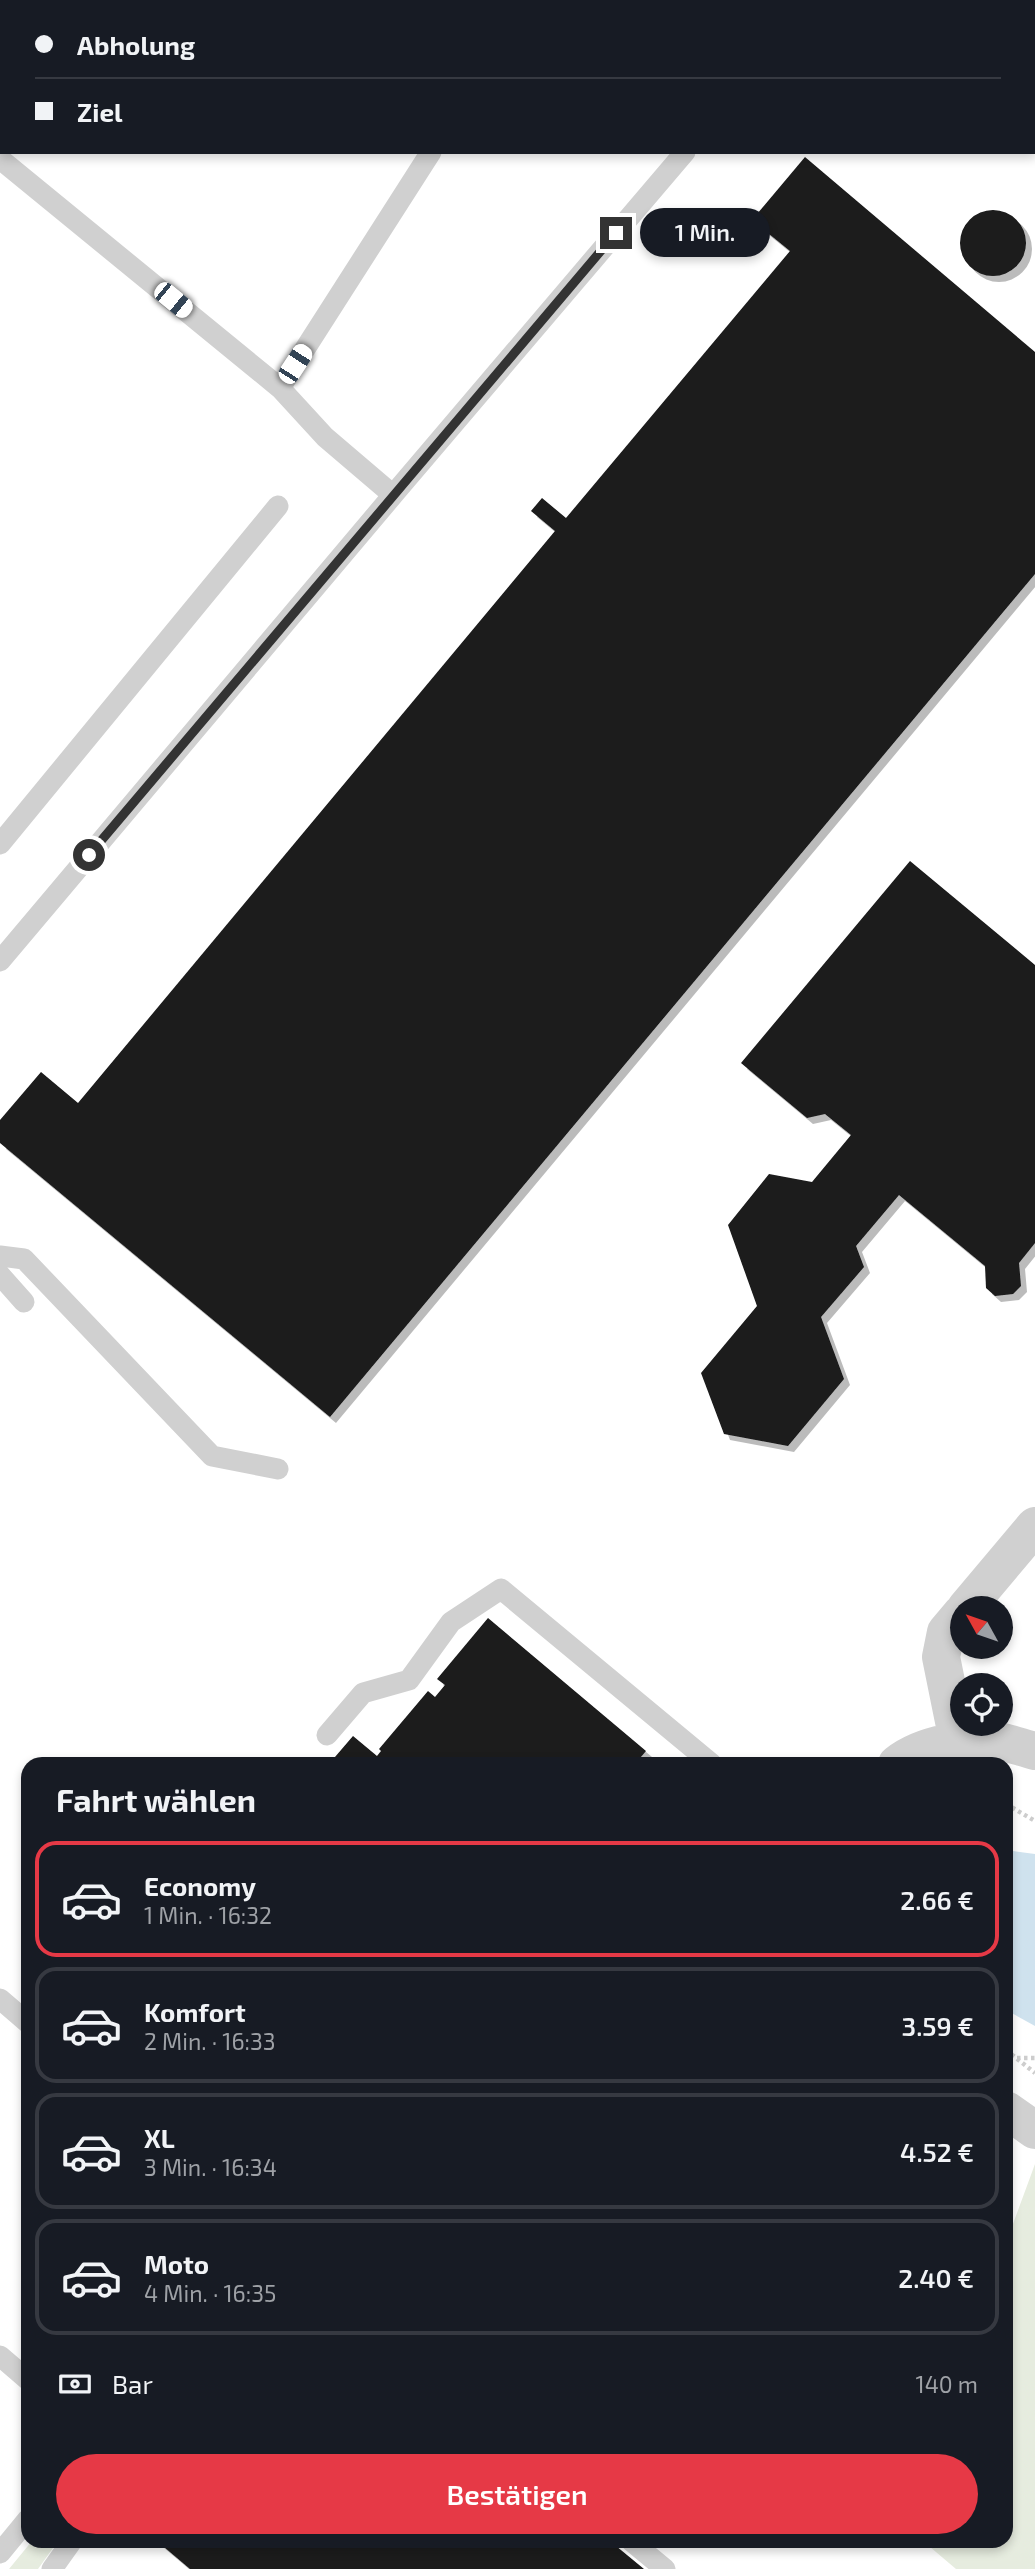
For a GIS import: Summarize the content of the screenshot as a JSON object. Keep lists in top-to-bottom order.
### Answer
{
  "north": "top left",
  "page": {
    "banner": ["Abholung", "Ziel"],
    "bubble": "1 Min.",
    "heading": "Fahrt wählen",
    "list": [
      {
        "name": "Economy",
        "note": "1 Min. · 16:32",
        "value": "2.66 €"
      },
      {
        "name": "Komfort",
        "note": "2 Min. · 16:33",
        "value": "3.59 €"
      },
      {
        "name": "XL",
        "note": "3 Min. · 16:34",
        "value": "4.52 €"
      },
      {
        "name": "Moto",
        "note": "4 Min. · 16:35",
        "value": "2.40 €"
      }
    ],
    "pay": ["Bar", "140 m"],
    "buttons": "Bestätigen"
  }
}
